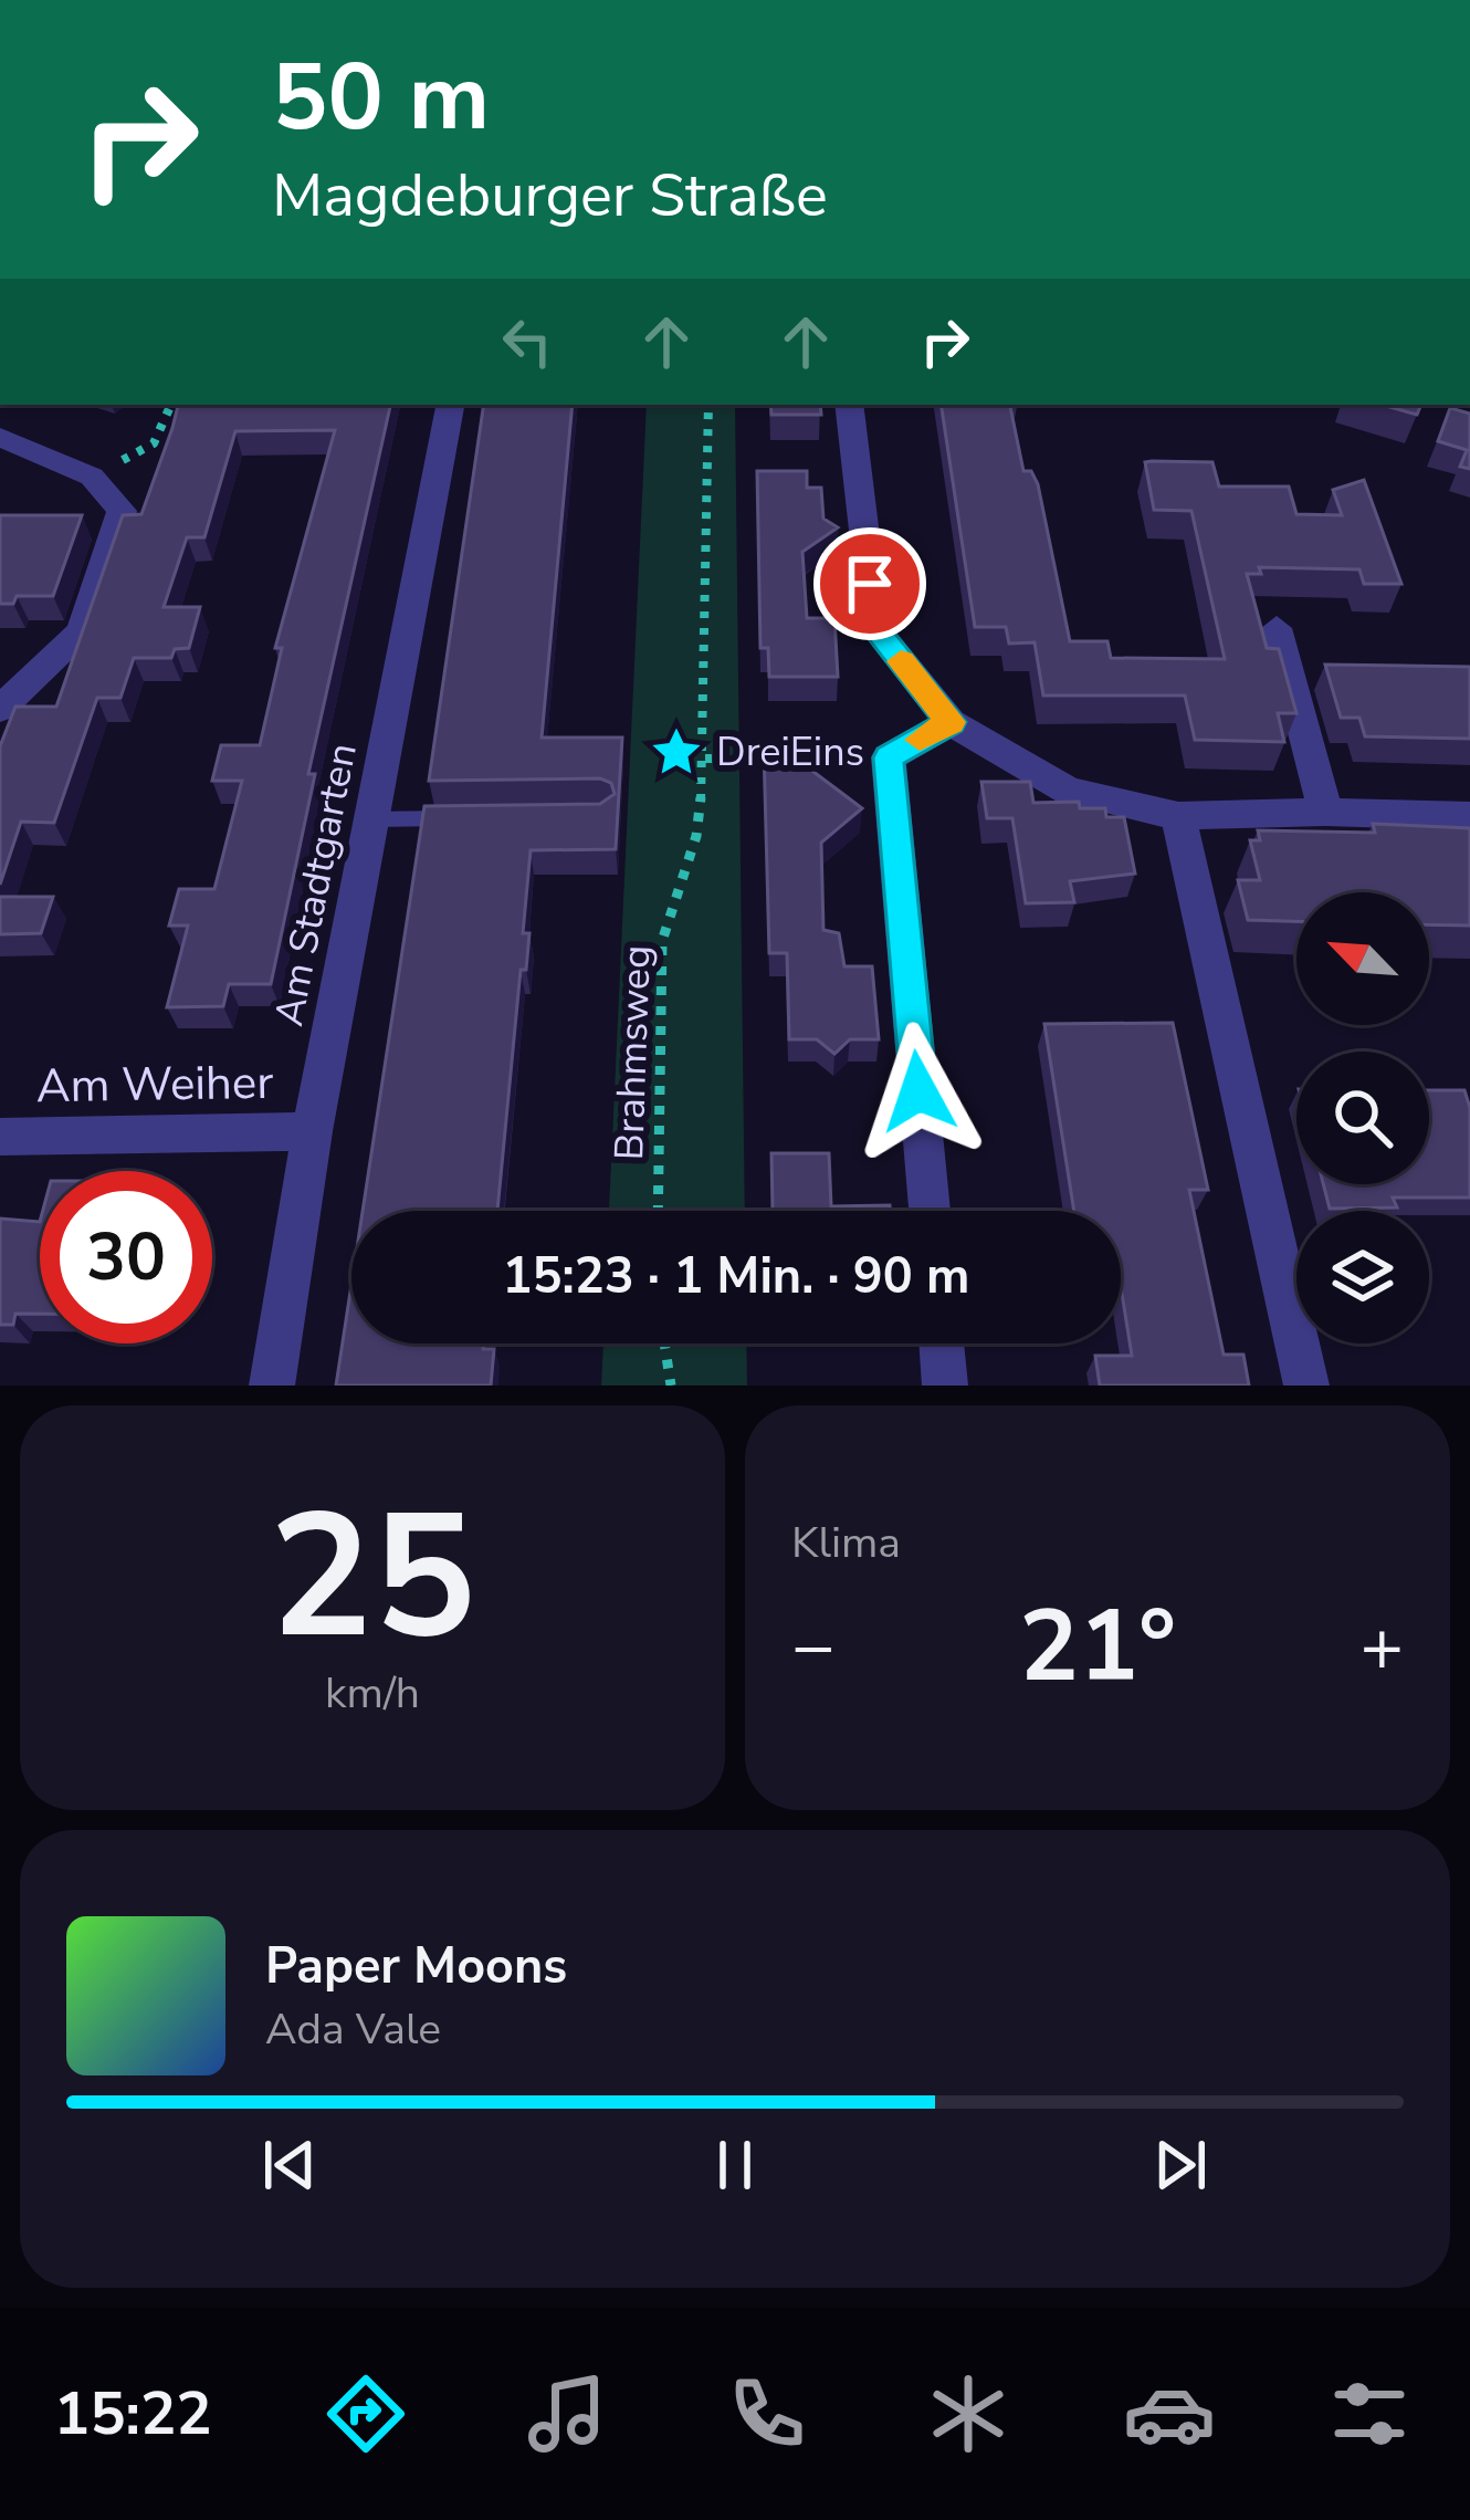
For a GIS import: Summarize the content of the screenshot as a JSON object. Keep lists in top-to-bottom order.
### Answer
{
  "streets": {
    "street": ["Am Stadtgarten", "Am Weiher"],
    "path": ["Brahmsweg"]
  },
  "crossings": [
    ["Am Stadtgarten", "Am Weiher"]
  ],
  "places": {
    "place": ["DreiEins"]
  },
  "north": "top left",
  "page": {
    "turn": ["50 m", "Magdeburger Straße"],
    "limit": "30",
    "trip": "15:23 · 1 Min. · 90 m",
    "tile": [
      ["25", "km/h"],
      "Klima"
    ],
    "heat": ["−", "21°", "+"],
    "song": ["Paper Moons", "Ada Vale"],
    "tabs": "15:22"
  }
}
